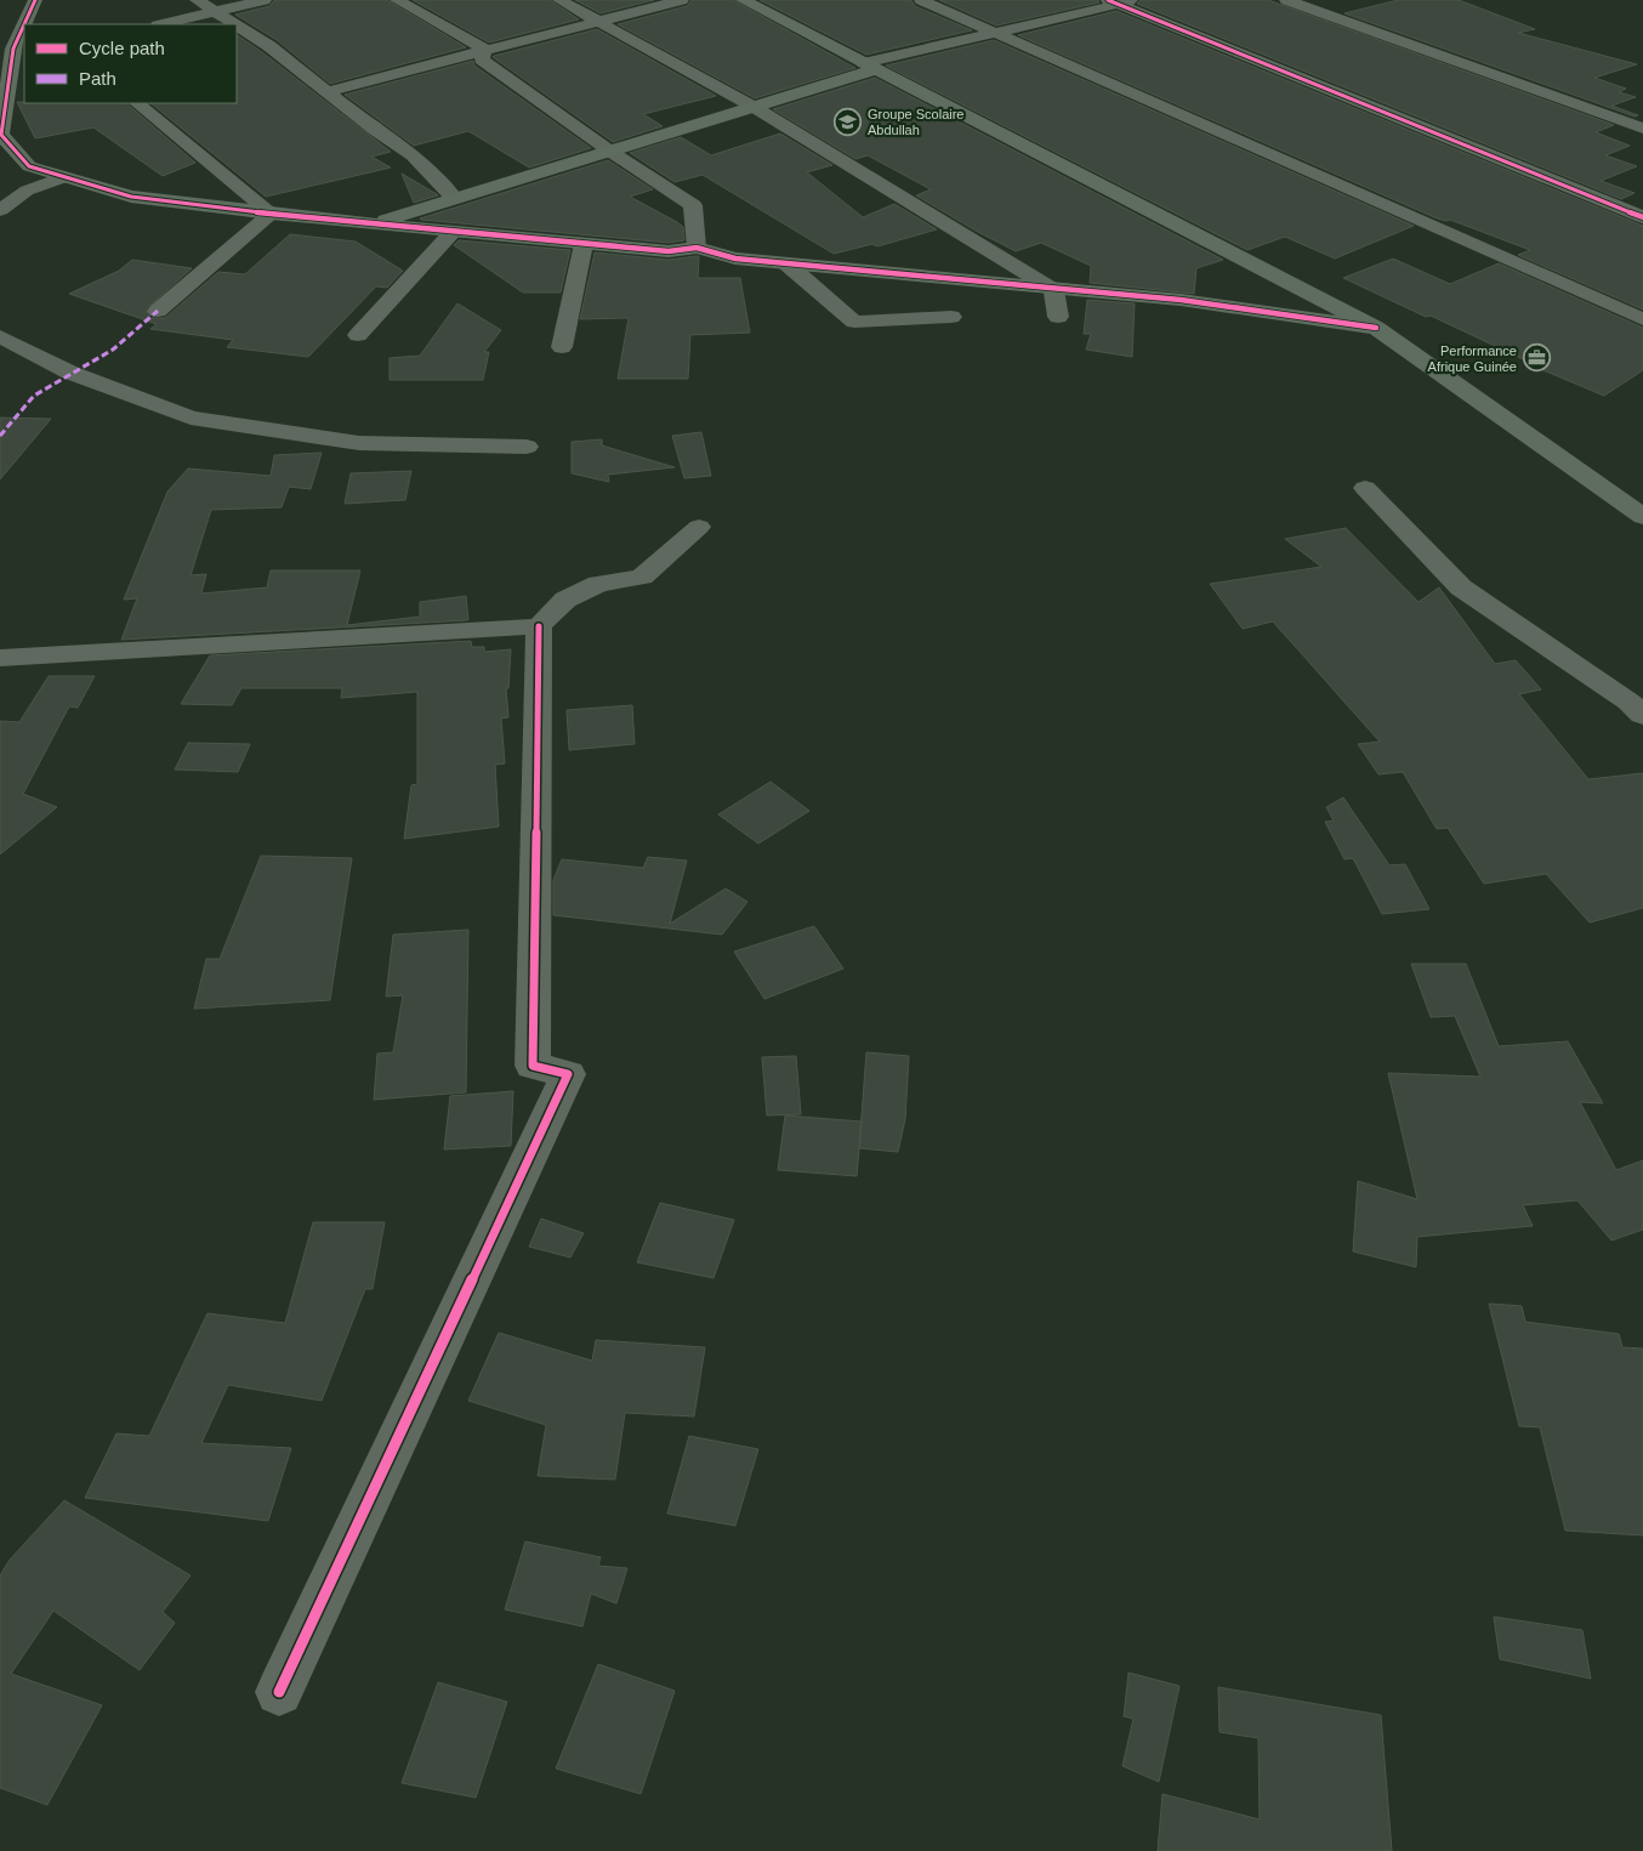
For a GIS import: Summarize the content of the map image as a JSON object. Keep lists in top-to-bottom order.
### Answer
{
  "places": {
    "school or university": ["Groupe Scolaire Abdullah"],
    "office": ["Performance Afrique Guinée"]
  },
  "legend": ["Cycle path", "Path"]
}
